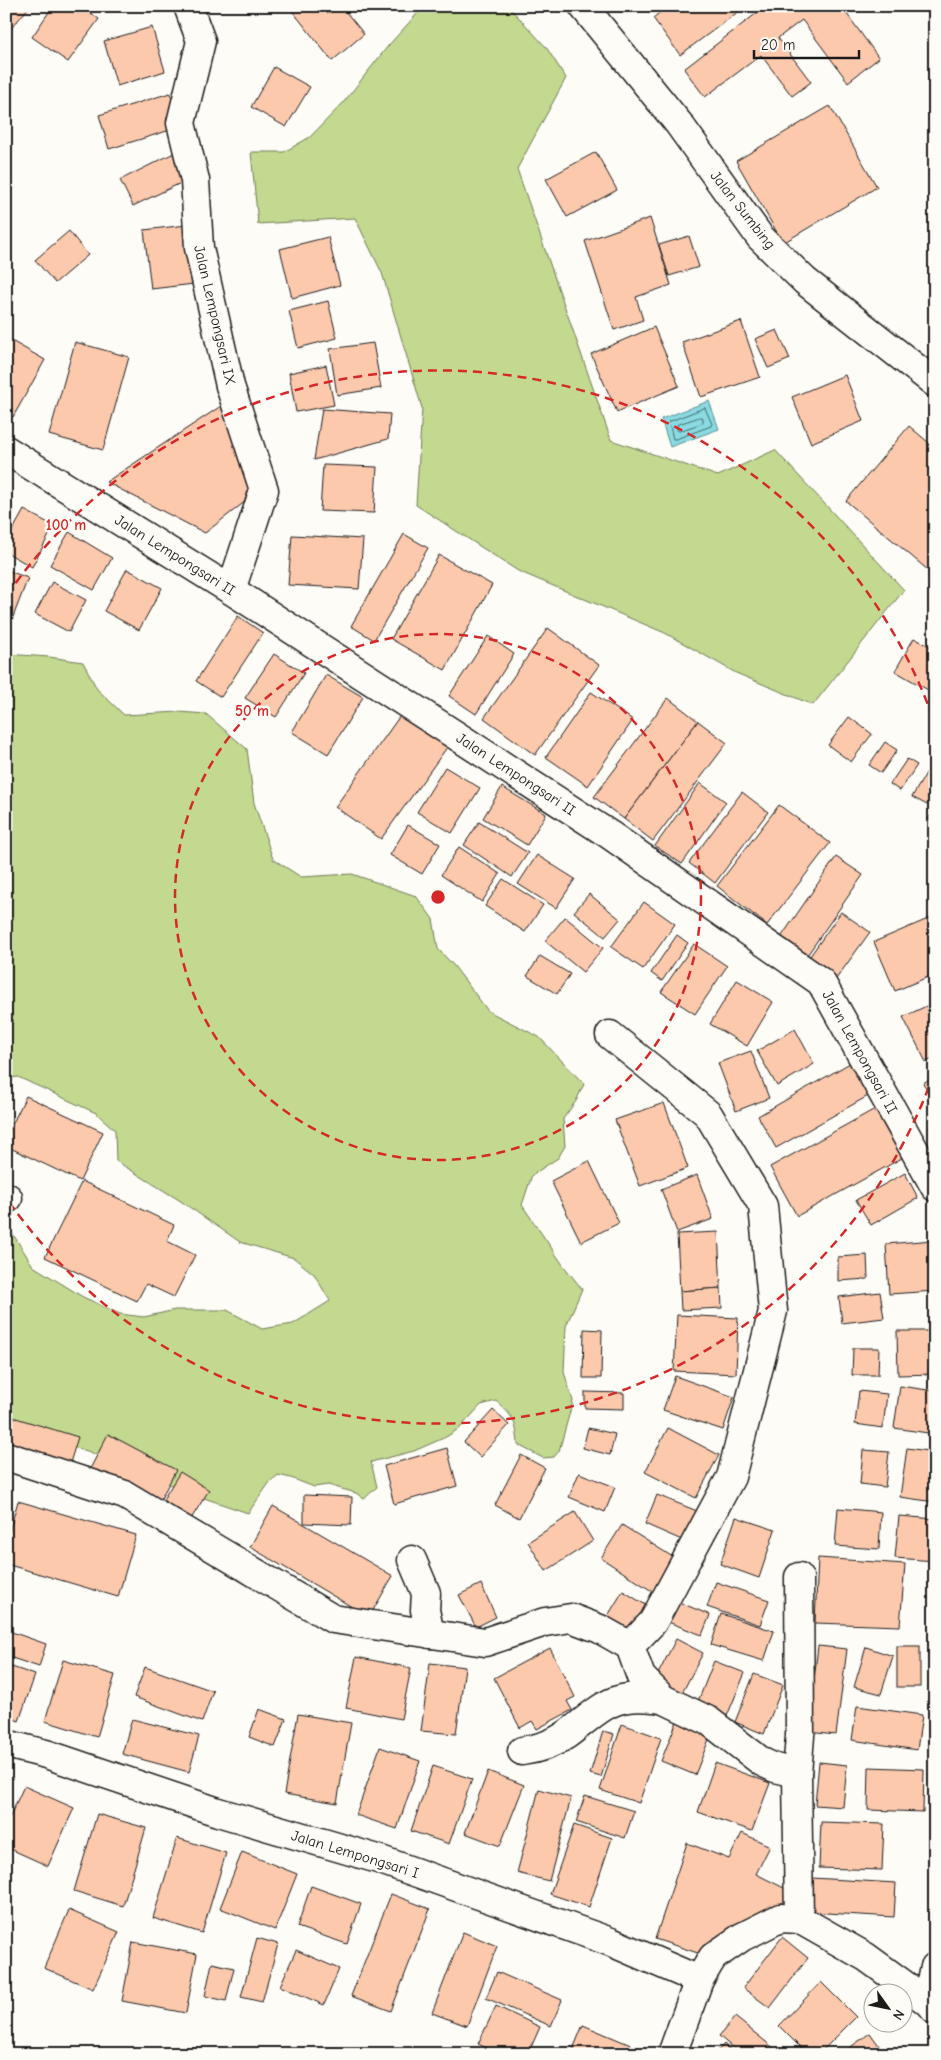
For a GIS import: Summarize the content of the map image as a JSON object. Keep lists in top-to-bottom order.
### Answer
{
  "streets": {
    "street": [
      "Jalan Sumbing",
      "Jalan Lempongsari IX",
      "Jalan Lempongsari II",
      "Jalan Lempongsari I"
    ]
  },
  "crossings": [
    ["Jalan Lempongsari IX", "Jalan Lempongsari II"]
  ],
  "scale_bar": "20 m",
  "north": "bottom right",
  "rings": ["100 m", "50 m"]
}
